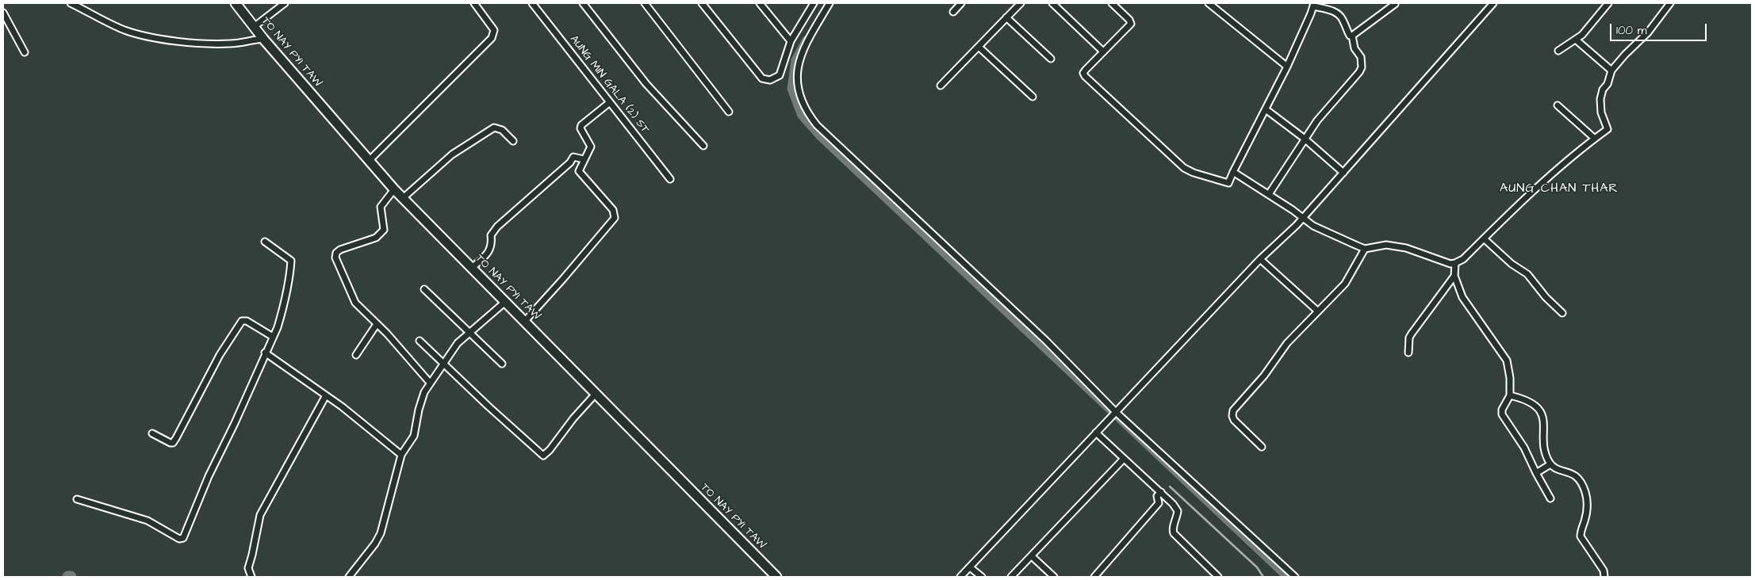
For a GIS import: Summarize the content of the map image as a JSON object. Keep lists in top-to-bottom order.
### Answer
{
  "streets": {
    "main road": ["TO NAY PYI TAW"],
    "street": ["AUNG MIN GALA (2) ST"]
  },
  "districts": ["AUNG CHAN THAR"],
  "scale_bar": "100 m"
}
